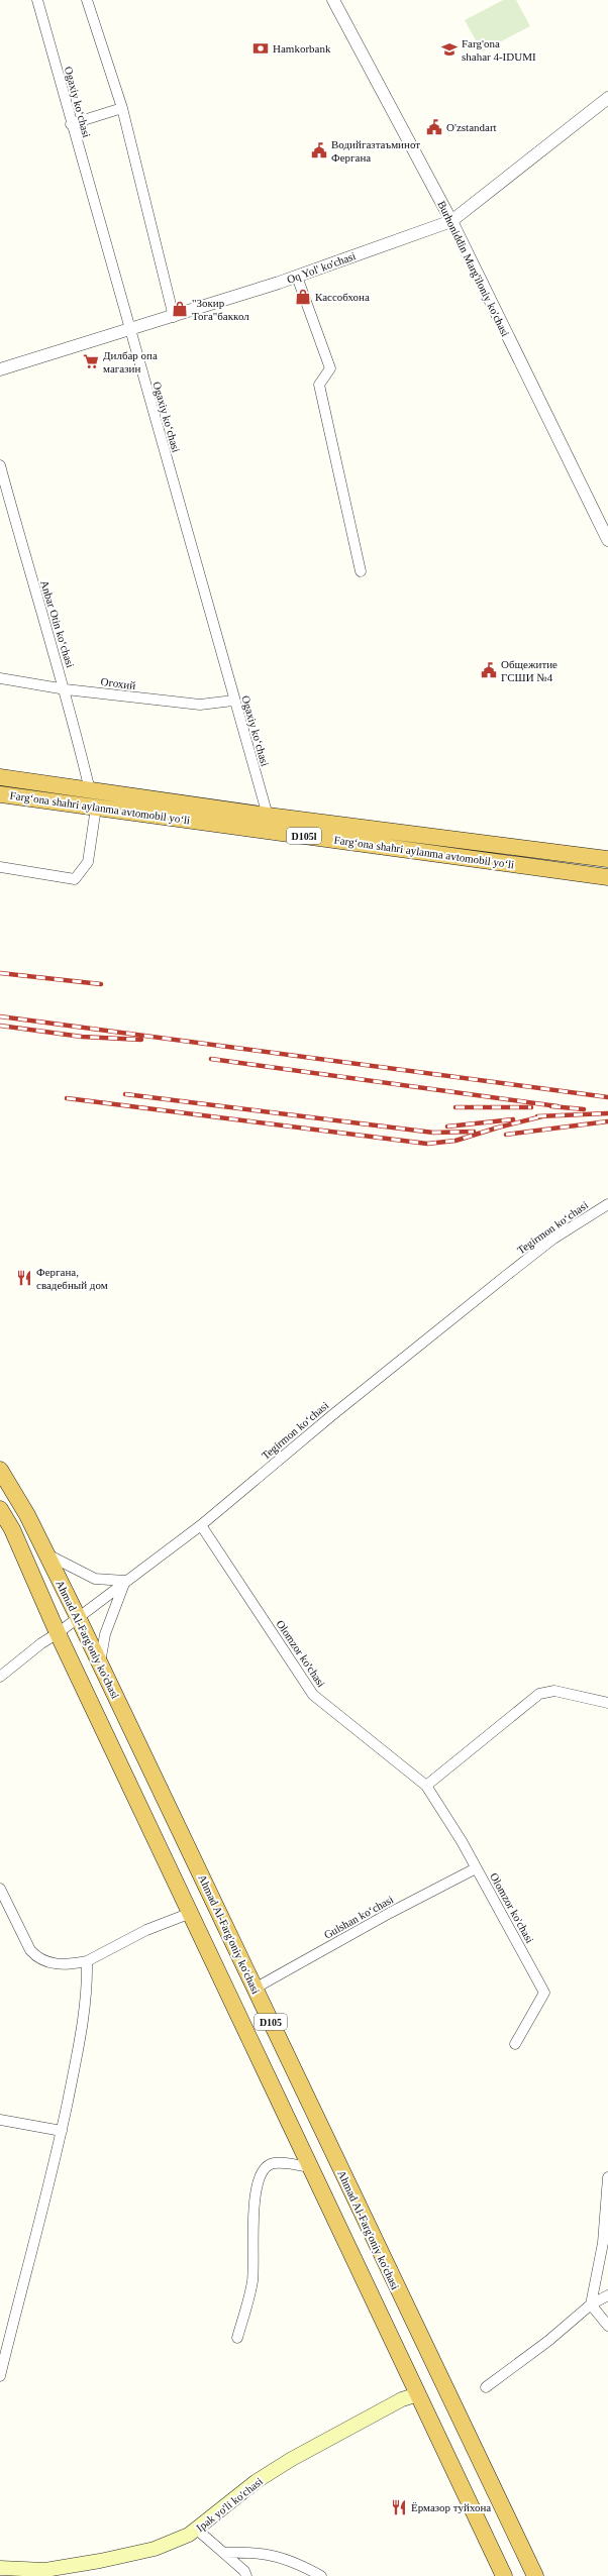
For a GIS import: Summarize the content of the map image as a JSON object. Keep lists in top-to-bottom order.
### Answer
{
  "streets": {
    "highway": [
      "Fargʻona shahri aylanma avtomobil yoʻli",
      "D105l",
      "Ahmad Al-Farg'oniy ko'chasi",
      "D105"
    ],
    "main road": ["Ipak yo'li ko'chasi"],
    "street": [
      "Ogaxiy koʻchasi",
      "Oq Yol' ko'chasi",
      "Burhoniddin Marg'iloniy ko'chasi",
      "Anbar Otin koʻchasi",
      "Огохий",
      "Tegirmon koʻchasi",
      "Olomzor ko'chasi",
      "Gulshan koʻchasi"
    ]
  },
  "crossings": [
    ["Ogaxiy koʻchasi", "Oq Yol' ko'chasi"],
    ["Ogaxiy koʻchasi", "Огохий"],
    ["Ogaxiy koʻchasi", "Fargʻona shahri aylanma avtomobil yoʻli"],
    ["Oq Yol' ko'chasi", "Burhoniddin Marg'iloniy ko'chasi"],
    ["Anbar Otin koʻchasi", "Огохий"],
    ["Anbar Otin koʻchasi", "Fargʻona shahri aylanma avtomobil yoʻli"],
    ["Tegirmon koʻchasi", "Ahmad Al-Farg'oniy ko'chasi"],
    ["Tegirmon koʻchasi", "Olomzor ko'chasi"],
    ["Ahmad Al-Farg'oniy ko'chasi", "Gulshan koʻchasi"],
    ["Ahmad Al-Farg'oniy ko'chasi", "Ipak yo'li ko'chasi"],
    ["Olomzor ko'chasi", "Gulshan koʻchasi"]
  ],
  "places": {
    "bank": ["Hamkorbank"],
    "school or university": ["Farg'ona shahar 4-IDUMI"],
    "public building": ["O'zstandart", "Водийгазтаъминот Фергана", "Общежитие ГСШИ №4"],
    "shop": ["Кассобхона", "\"Зокир Тога\"баккол"],
    "supermarket": ["Дилбар опа магазин"],
    "restaurant": ["Фергана, свадебный дом", "Ёрмазор туйхона"]
  }
}
